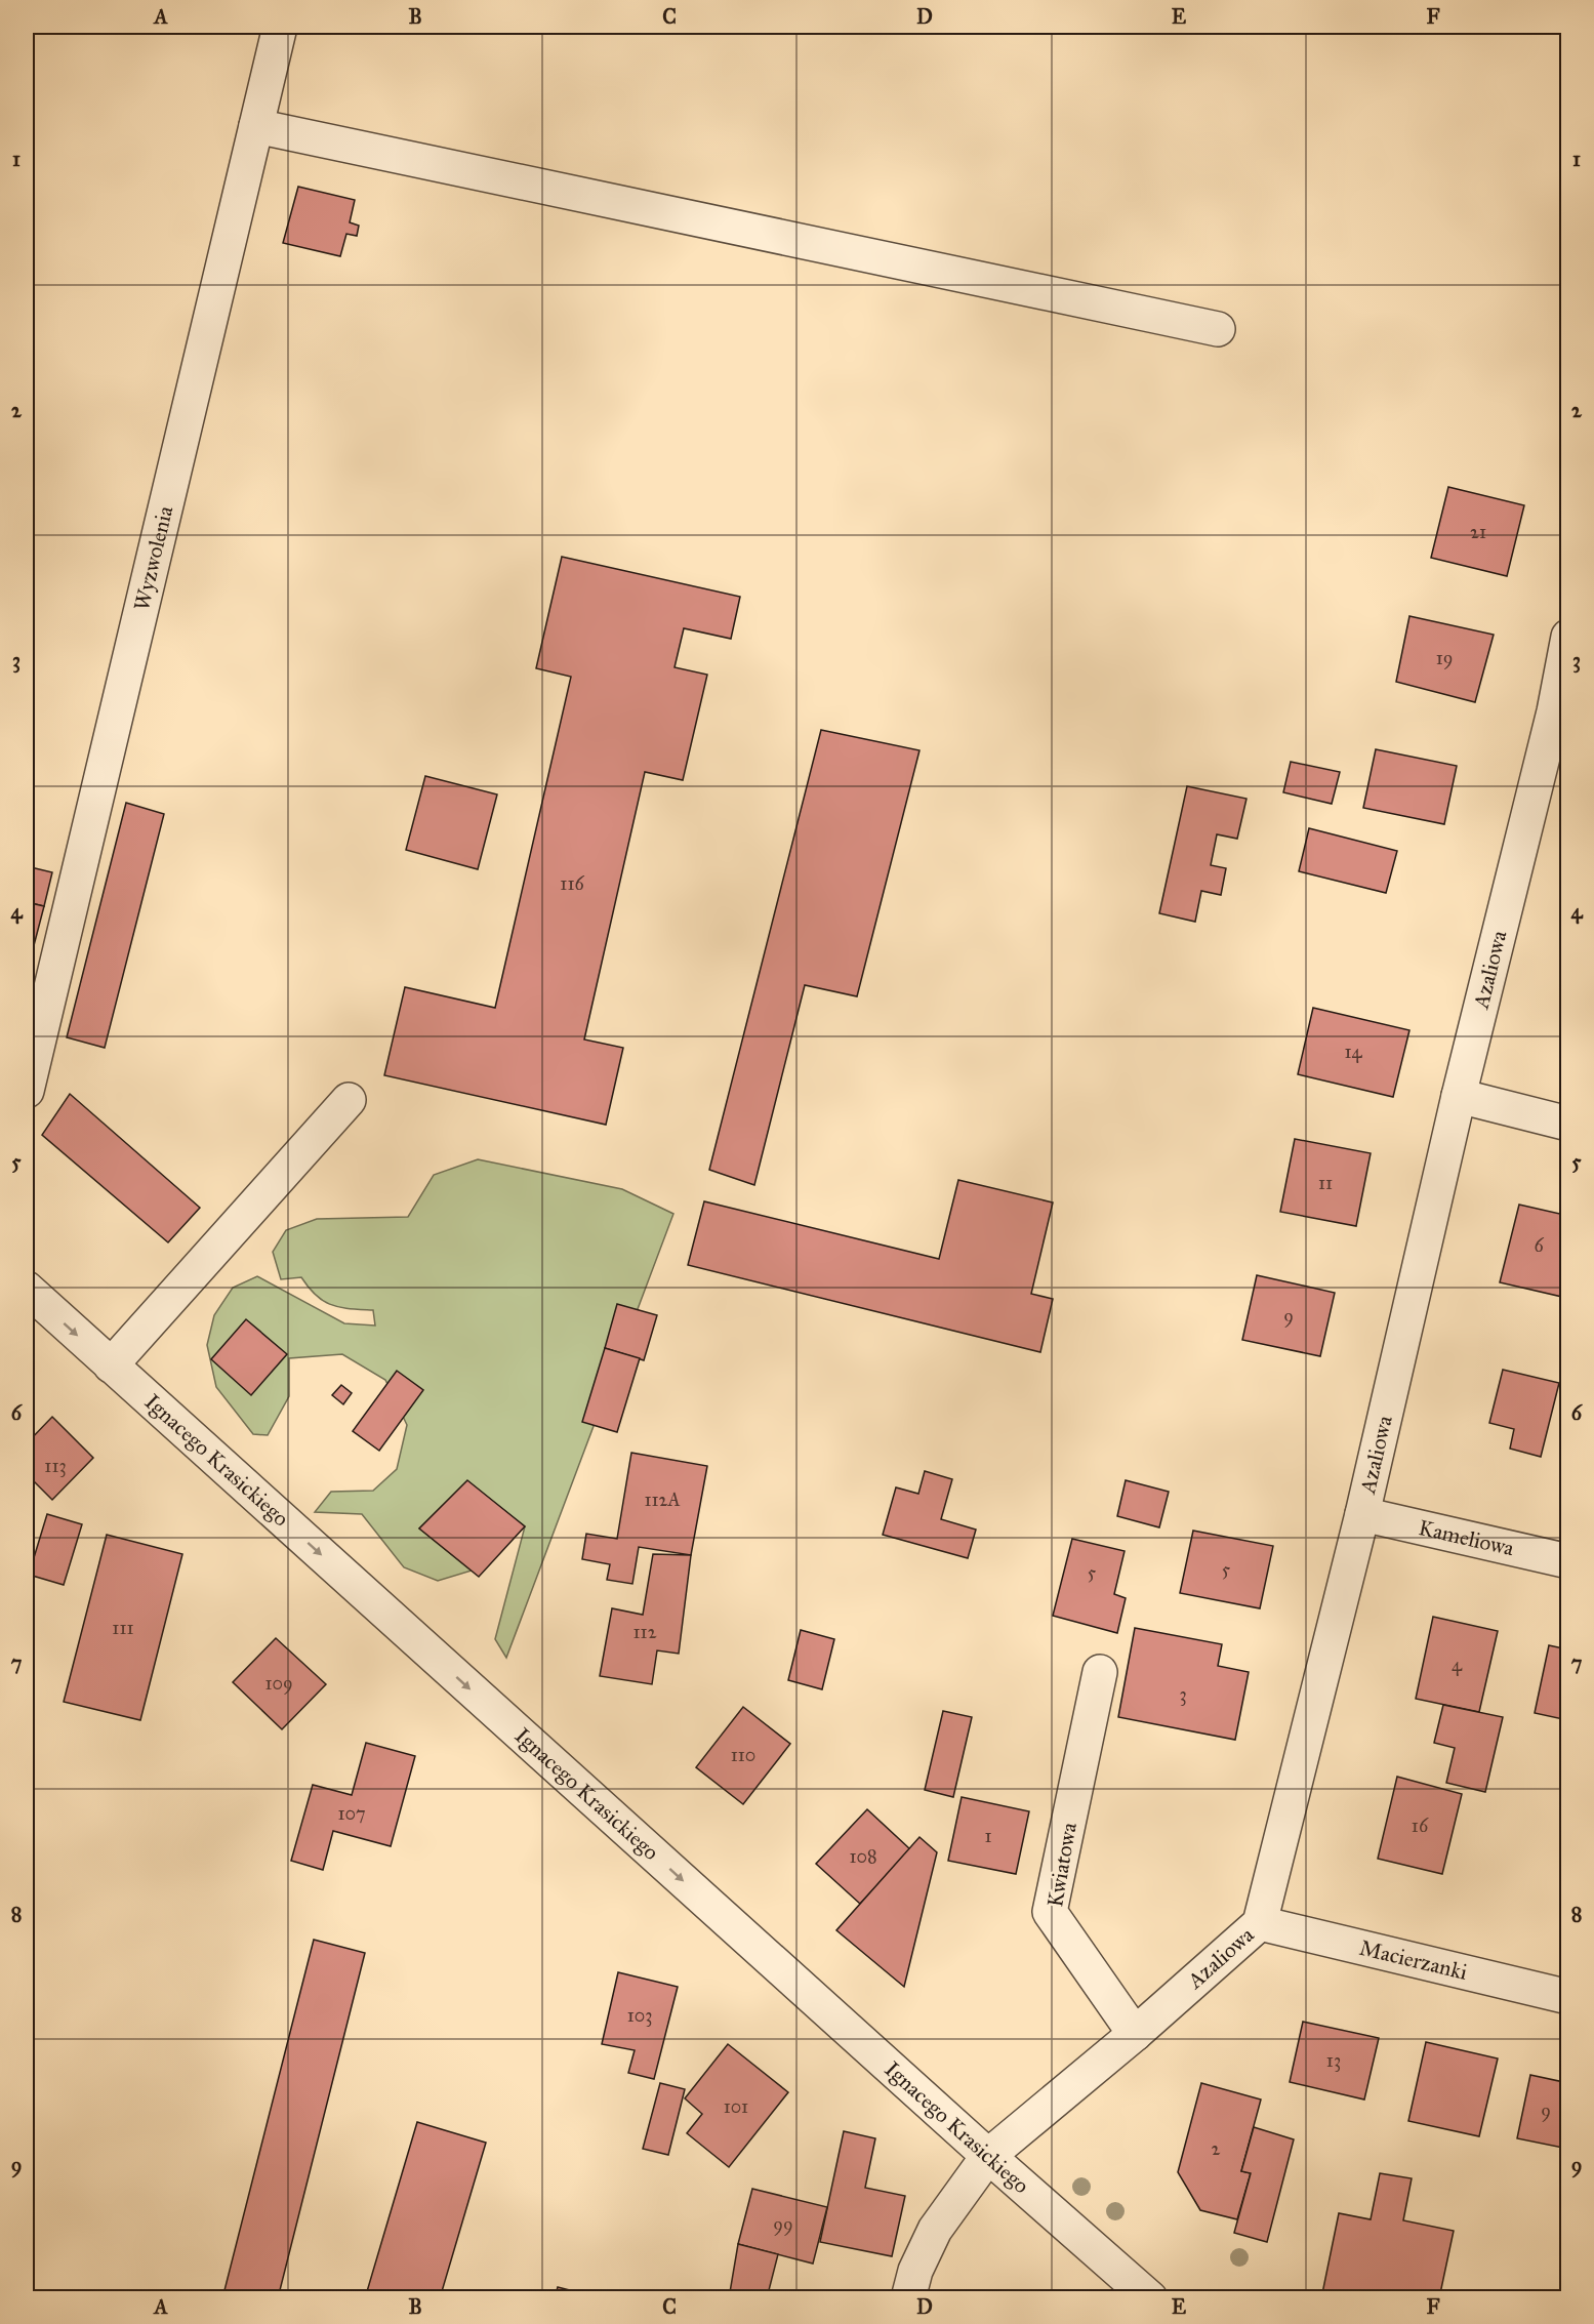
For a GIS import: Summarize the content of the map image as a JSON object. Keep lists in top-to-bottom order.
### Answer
{
  "streets": {
    "street": [
      "Wyzwolenia",
      "Azaliowa",
      "Ignacego Krasickiego",
      "Kameliowa",
      "Kwiatowa",
      "Macierzanki"
    ]
  },
  "crossings": [
    ["Azaliowa", "Ignacego Krasickiego"],
    ["Azaliowa", "Kameliowa"],
    ["Azaliowa", "Kwiatowa"],
    ["Azaliowa", "Macierzanki"]
  ],
  "one_way": ["Ignacego Krasickiego"],
  "house_numbers": [
    "21",
    "19",
    "116",
    "14",
    "11",
    "6",
    "9",
    "113",
    "112A",
    "5",
    "5",
    "111",
    "112",
    "4",
    "109",
    "3",
    "110",
    "107",
    "16",
    "1",
    "108",
    "103",
    "13",
    "101",
    "9",
    "2",
    "99"
  ],
  "grid": {
    "columns": [
      "A",
      "B",
      "C",
      "D",
      "E",
      "F"
    ],
    "rows": [
      "1",
      "2",
      "3",
      "4",
      "5",
      "6",
      "7",
      "8",
      "9"
    ]
  }
}
